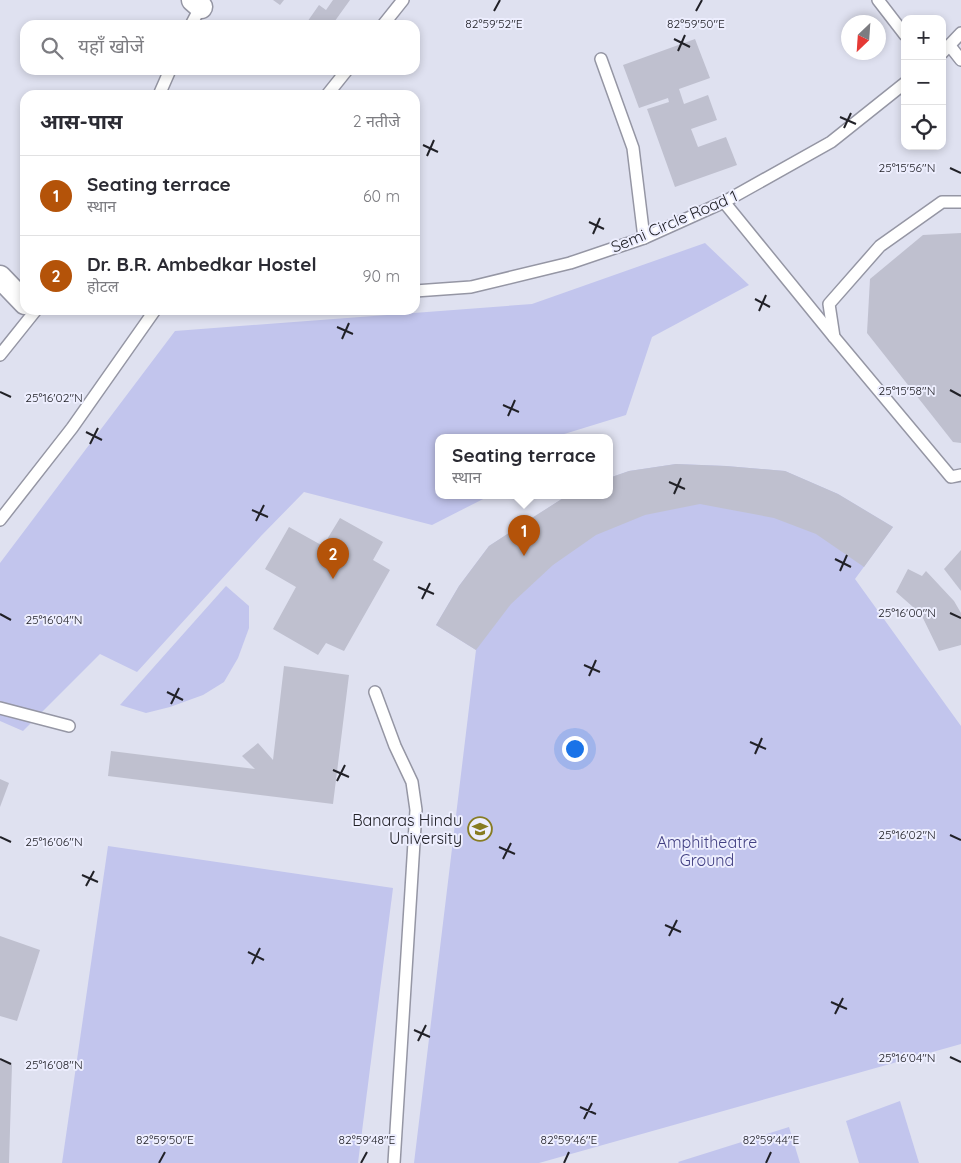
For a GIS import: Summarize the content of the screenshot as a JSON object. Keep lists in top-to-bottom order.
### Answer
{
  "streets": {
    "lane": ["Semi Circle Road 1"]
  },
  "parks": ["Amphitheatre Ground"],
  "places": {
    "school or university": ["Banaras Hindu University"]
  },
  "north": "bottom left",
  "page": {
    "map_buttons": ["+", "−"],
    "search": "यहाँ खोजें",
    "heading": ["आस-पास", "2 नतीजे"],
    "list": [
      {
        "mark": "1",
        "name": "Seating terrace",
        "note": "स्थान",
        "value": "60 m"
      },
      {
        "mark": "2",
        "name": "Dr. B.R. Ambedkar Hostel",
        "note": "होटल",
        "value": "90 m"
      }
    ],
    "popup": ["Seating terrace", "स्थान"],
    "pins": ["1", "2"]
  },
  "coordinates": [
    "82°59'52\"E",
    "82°59'50\"E",
    "25°15'56\"N",
    "25°15'58\"N",
    "25°16'02\"N",
    "25°16'00\"N",
    "25°16'04\"N",
    "25°16'06\"N",
    "25°16'08\"N",
    "82°59'48\"E",
    "82°59'46\"E",
    "82°59'44\"E"
  ]
}
